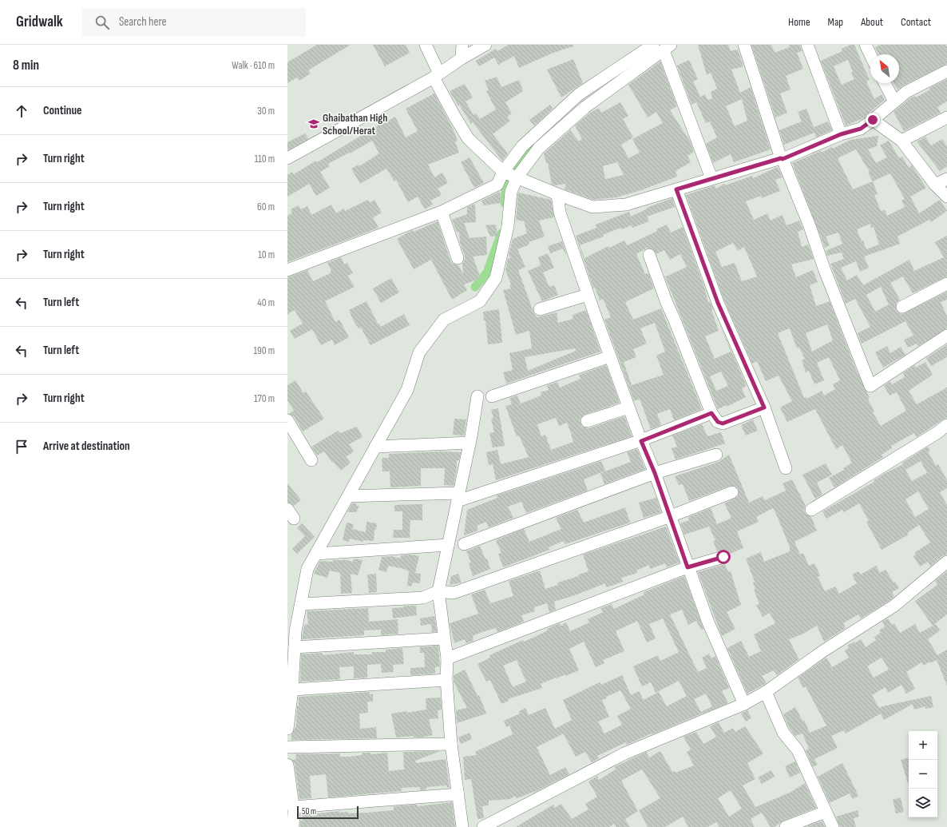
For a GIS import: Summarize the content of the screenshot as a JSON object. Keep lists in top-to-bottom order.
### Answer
{
  "places": {
    "school or university": ["Ghaibathan High School/Herat"]
  },
  "scale_bar": "50 m",
  "north": "top left",
  "page": {
    "header": "Gridwalk",
    "search": "Search here",
    "nav": [
      "Home",
      "Map",
      "About",
      "Contact"
    ],
    "heading": ["8 min", "Walk · 610 m"],
    "list": [
      ["Continue", "30 m"],
      ["Turn right", "110 m"],
      ["Turn right", "60 m"],
      ["Turn right", "10 m"],
      ["Turn left", "40 m"],
      ["Turn left", "190 m"],
      ["Turn right", "170 m"],
      "Arrive at destination"
    ],
    "map_buttons": ["+", "−"],
    "scale": "50 m"
  }
}
